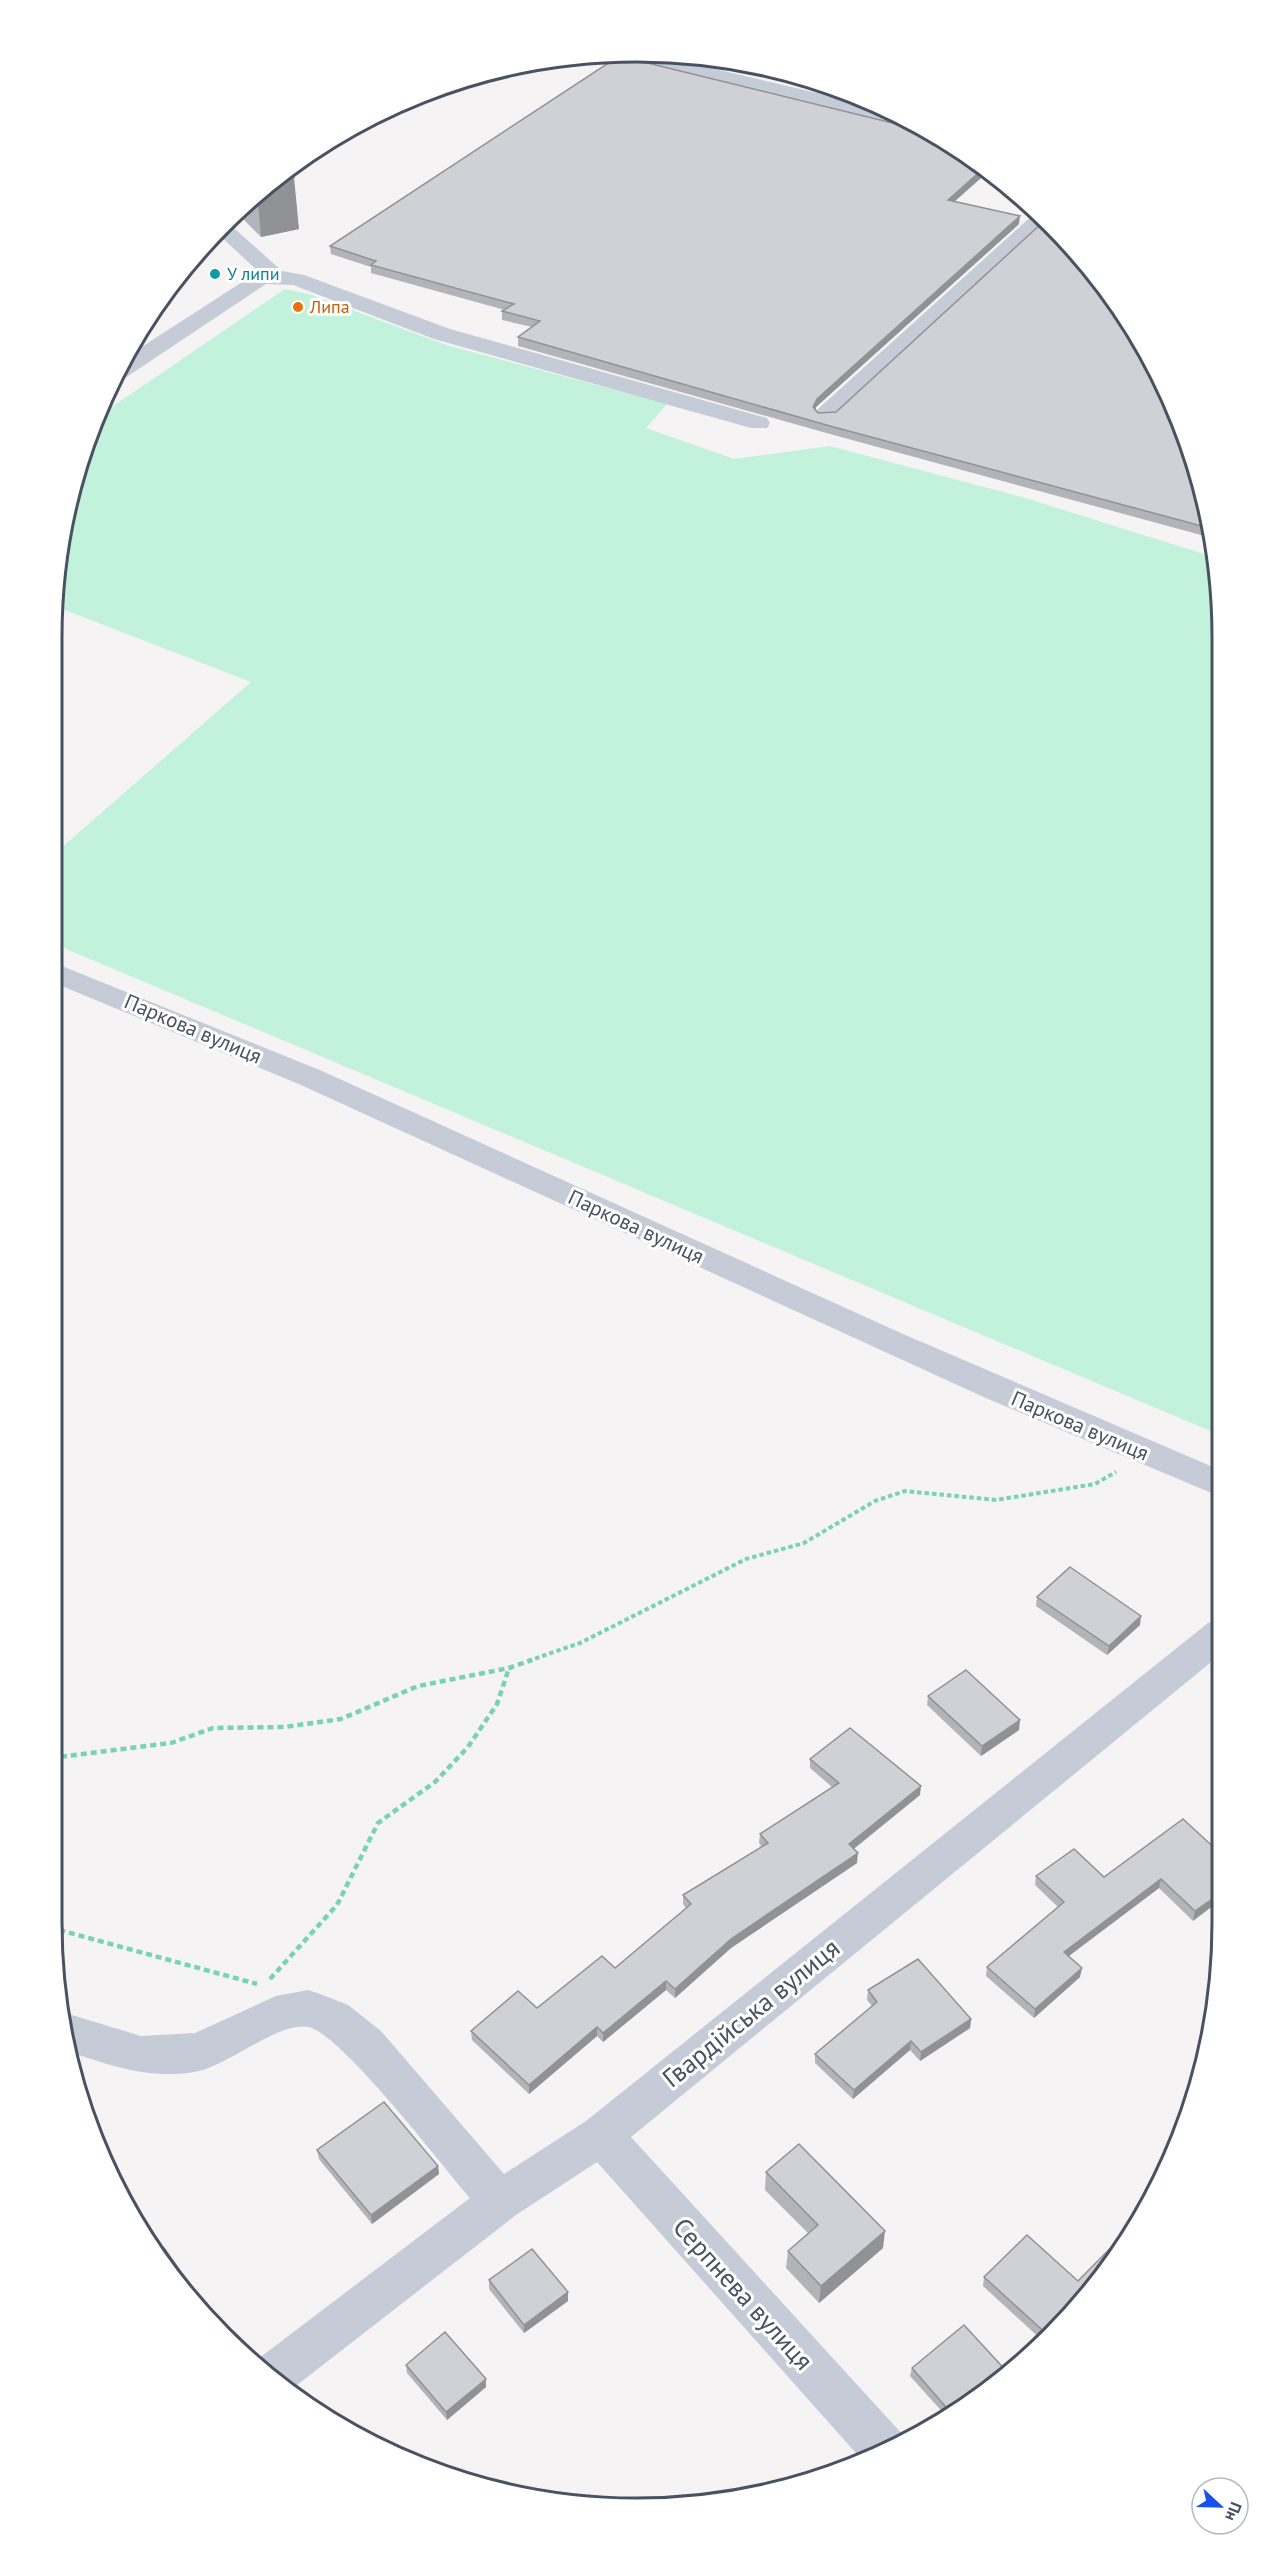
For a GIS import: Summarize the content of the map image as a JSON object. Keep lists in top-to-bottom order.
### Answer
{
  "streets": {
    "street": ["Паркова вулиця", "Гвардійська вулиця", "Серпнева вулиця"]
  },
  "crossings": [
    ["Гвардійська вулиця", "Серпнева вулиця"]
  ],
  "places": ["У липи", "Липа"],
  "north": "right"
}
